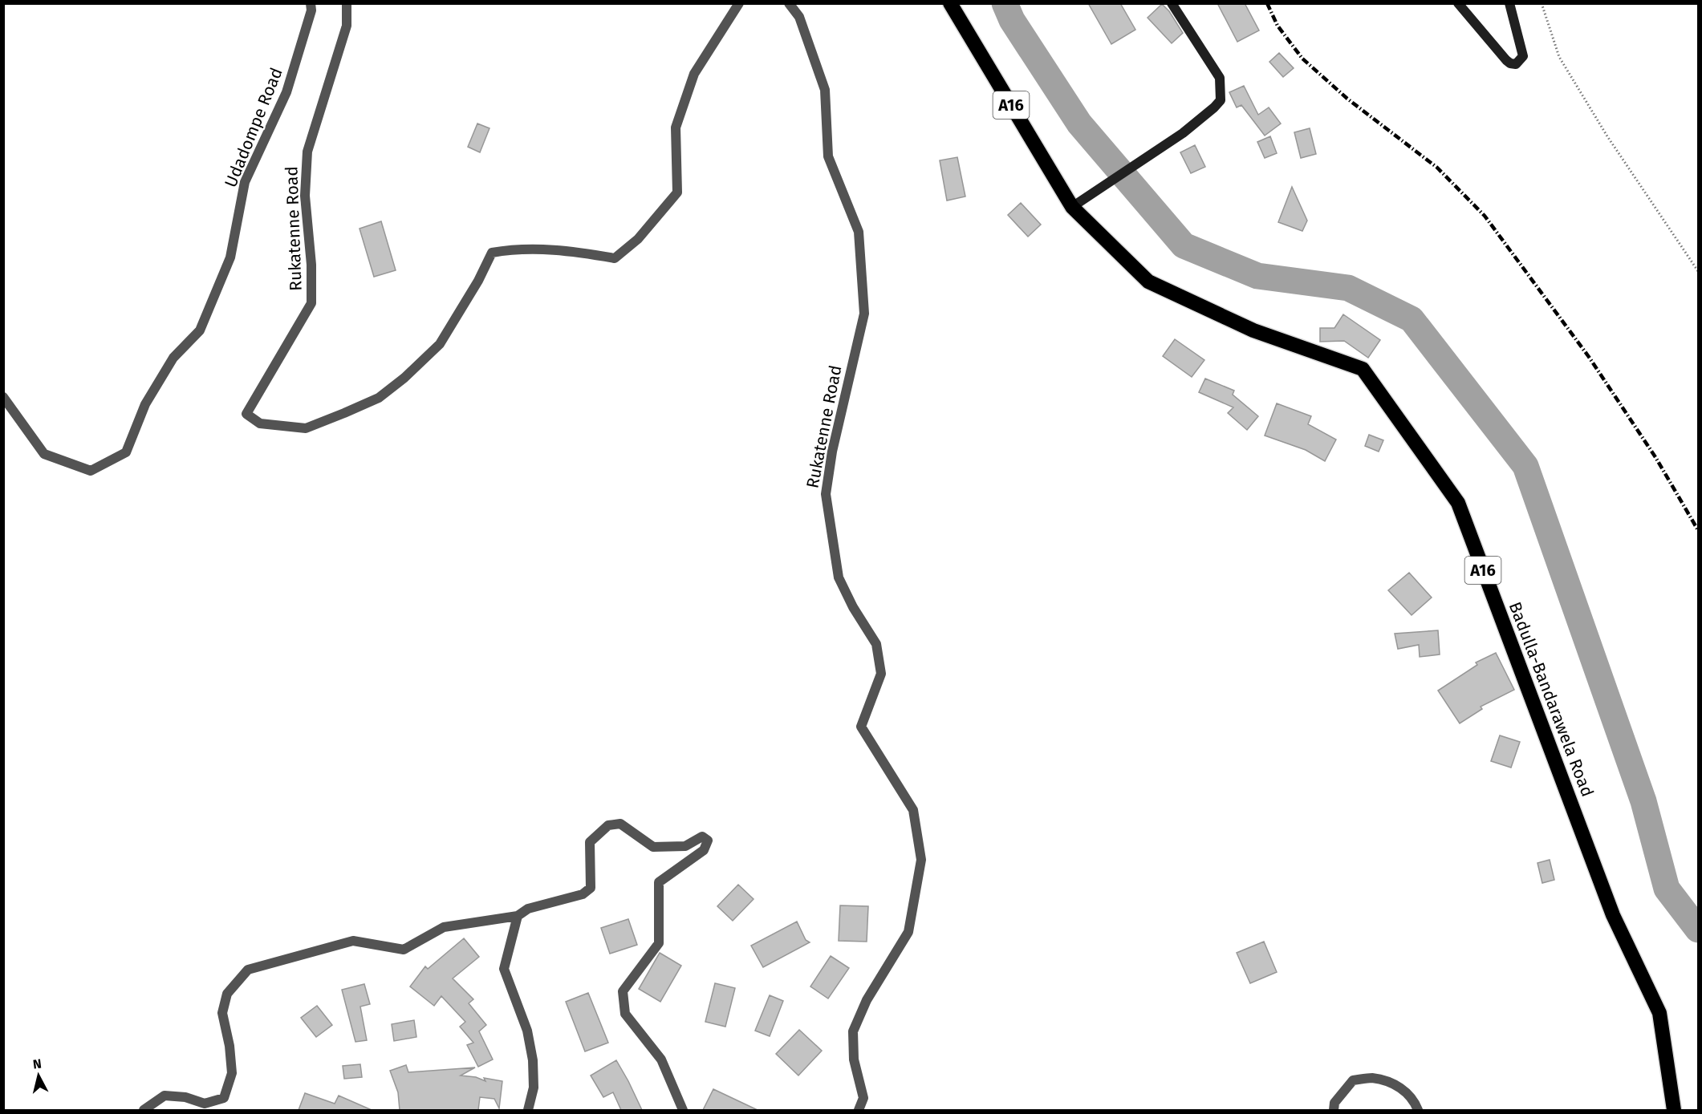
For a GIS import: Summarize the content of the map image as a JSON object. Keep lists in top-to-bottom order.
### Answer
{
  "streets": {
    "highway": ["A16", "Badulla-Bandarawela Road"],
    "street": ["Udadompe Road", "Rukatenne Road"]
  },
  "crossings": [
    ["A16", "Badulla-Bandarawela Road"]
  ],
  "north": "top"
}
